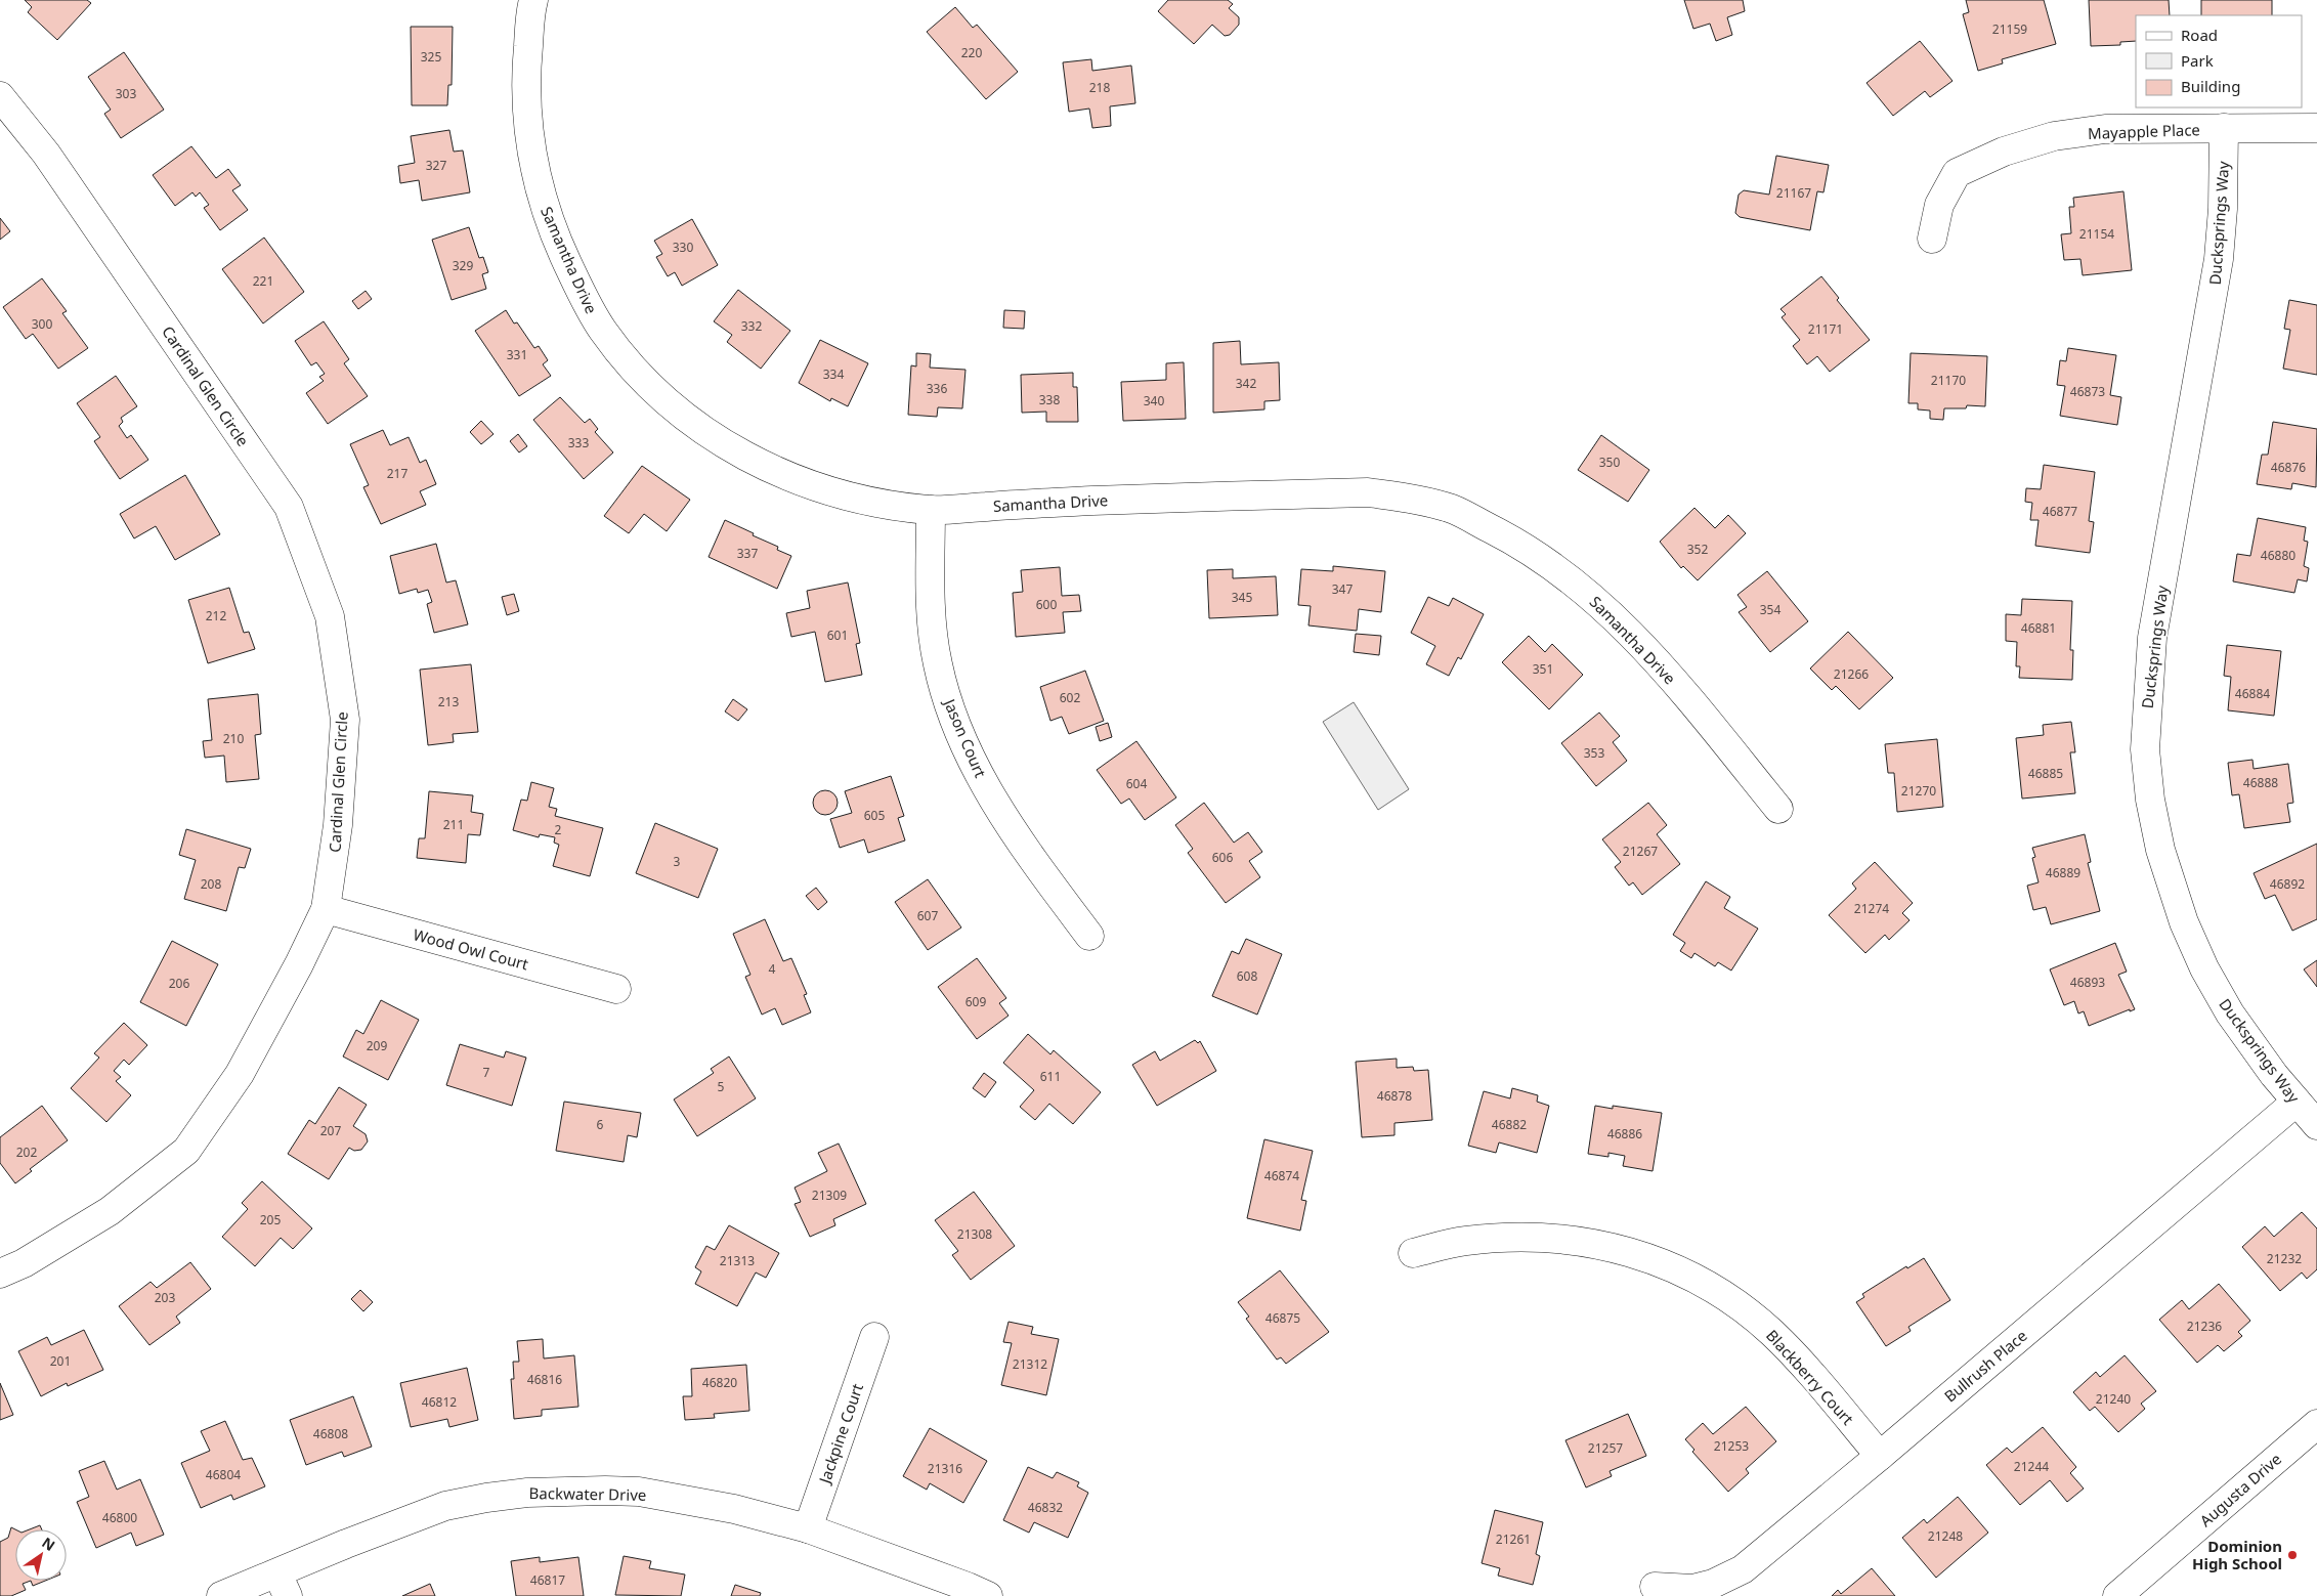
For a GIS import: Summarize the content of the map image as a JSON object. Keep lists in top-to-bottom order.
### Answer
{
  "streets": {
    "street": [
      "Mayapple Place",
      "Ducksprings Way",
      "Samantha Drive",
      "Cardinal Glen Circle",
      "Jason Court",
      "Wood Owl Court",
      "Bullrush Place",
      "Blackberry Court",
      "Jackpine Court",
      "Augusta Drive",
      "Backwater Drive"
    ]
  },
  "crossings": [
    ["Mayapple Place", "Ducksprings Way"],
    ["Ducksprings Way", "Bullrush Place"],
    ["Samantha Drive", "Jason Court"],
    ["Cardinal Glen Circle", "Wood Owl Court"],
    ["Bullrush Place", "Blackberry Court"],
    ["Jackpine Court", "Backwater Drive"]
  ],
  "places": ["Dominion High School"],
  "house_numbers": [
    "21159",
    "220",
    "325",
    "218",
    "303",
    "327",
    "21167",
    "21154",
    "330",
    "329",
    "221",
    "300",
    "332",
    "21171",
    "331",
    "334",
    "21170",
    "342",
    "336",
    "46873",
    "338",
    "340",
    "333",
    "350",
    "46876",
    "217",
    "46877",
    "352",
    "337",
    "46880",
    "347",
    "345",
    "600",
    "354",
    "212",
    "46881",
    "601",
    "351",
    "21266",
    "46884",
    "602",
    "213",
    "210",
    "353",
    "46885",
    "46888",
    "604",
    "21270",
    "605",
    "211",
    "2",
    "21267",
    "606",
    "3",
    "46889",
    "208",
    "46892",
    "21274",
    "607",
    "4",
    "608",
    "46893",
    "206",
    "609",
    "209",
    "7",
    "611",
    "5",
    "46878",
    "6",
    "46882",
    "207",
    "46886",
    "202",
    "46874",
    "21309",
    "205",
    "21308",
    "21232",
    "21313",
    "203",
    "46875",
    "21236",
    "201",
    "21312",
    "46816",
    "46820",
    "21240",
    "46812",
    "46808",
    "21253",
    "21257",
    "21244",
    "21316",
    "46804",
    "46832",
    "46800",
    "21248",
    "21261",
    "46817"
  ],
  "legend": ["Road", "Park", "Building"],
  "north": "top right"
}
